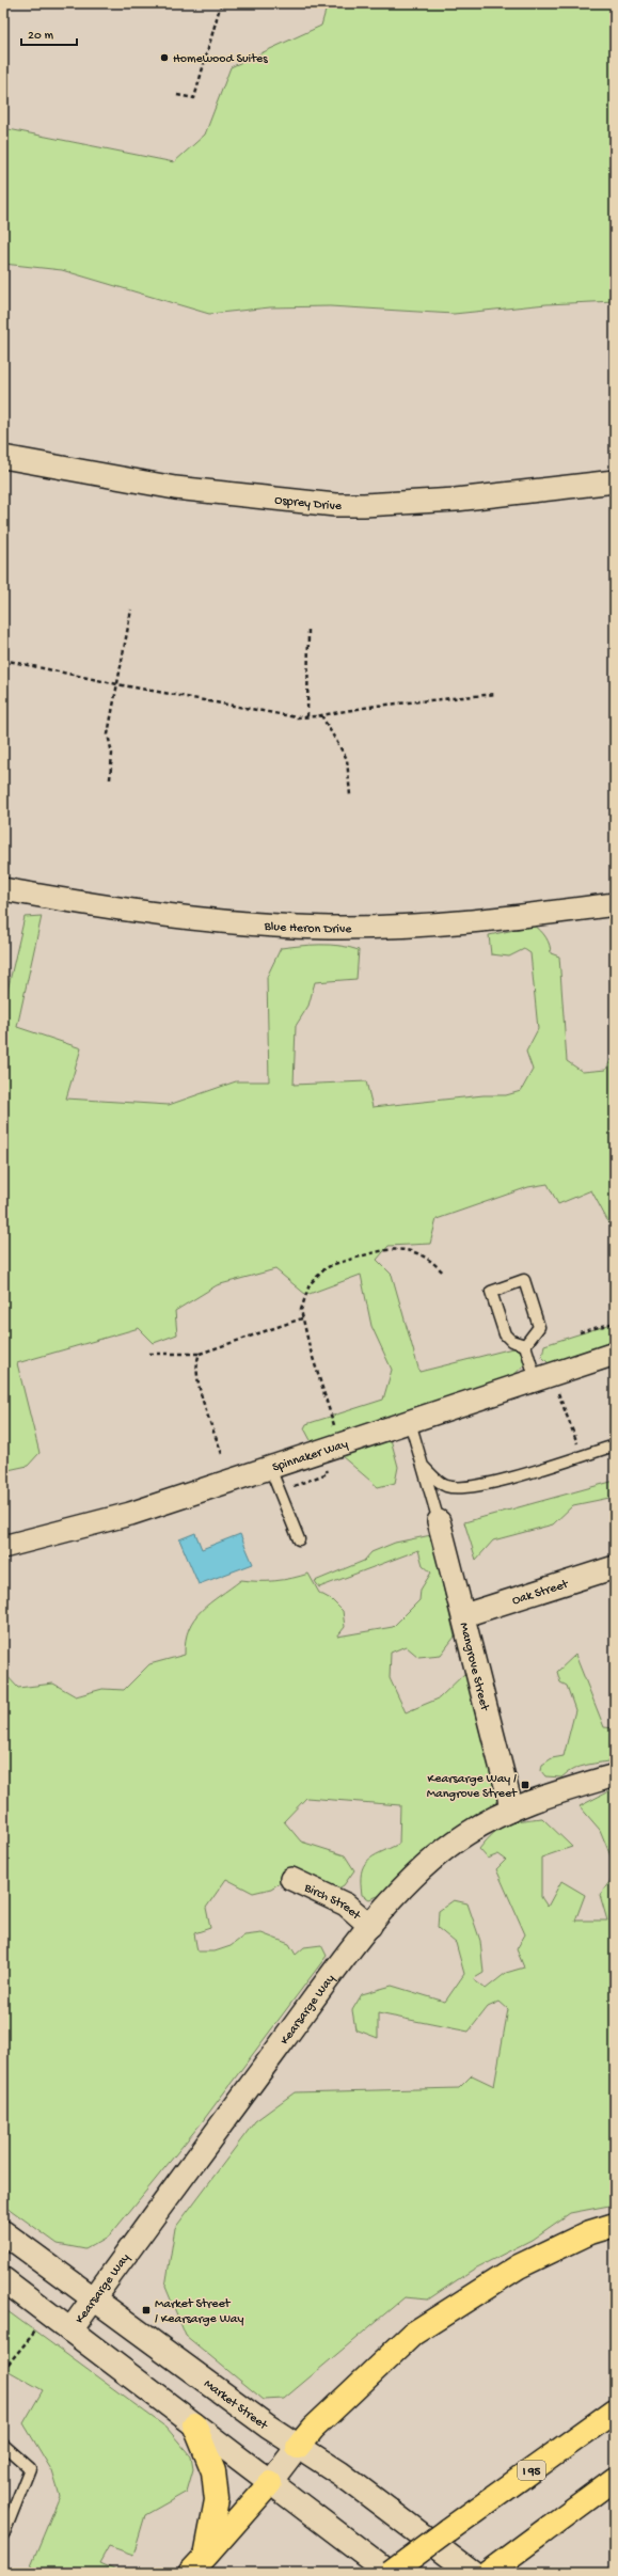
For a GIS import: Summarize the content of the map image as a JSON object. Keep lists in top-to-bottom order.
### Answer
{
  "streets": {
    "highway": ["I 95"],
    "main road": ["Kearsarge Way", "Market Street"],
    "street": [
      "Osprey Drive",
      "Blue Heron Drive",
      "Spinnaker Way",
      "Oak Street",
      "Mangrove Street",
      "Birch Street"
    ]
  },
  "crossings": [
    ["Oak Street", "Mangrove Street"],
    ["Mangrove Street", "Kearsarge Way"],
    ["Birch Street", "Kearsarge Way"],
    ["Kearsarge Way", "Market Street"]
  ],
  "places": {
    "other": ["Homewood Suites"],
    "transit": ["Kearsarge Way / Mangrove Street", "Market Street / Kearsarge Way"]
  },
  "scale_bar": "20 m"
}
